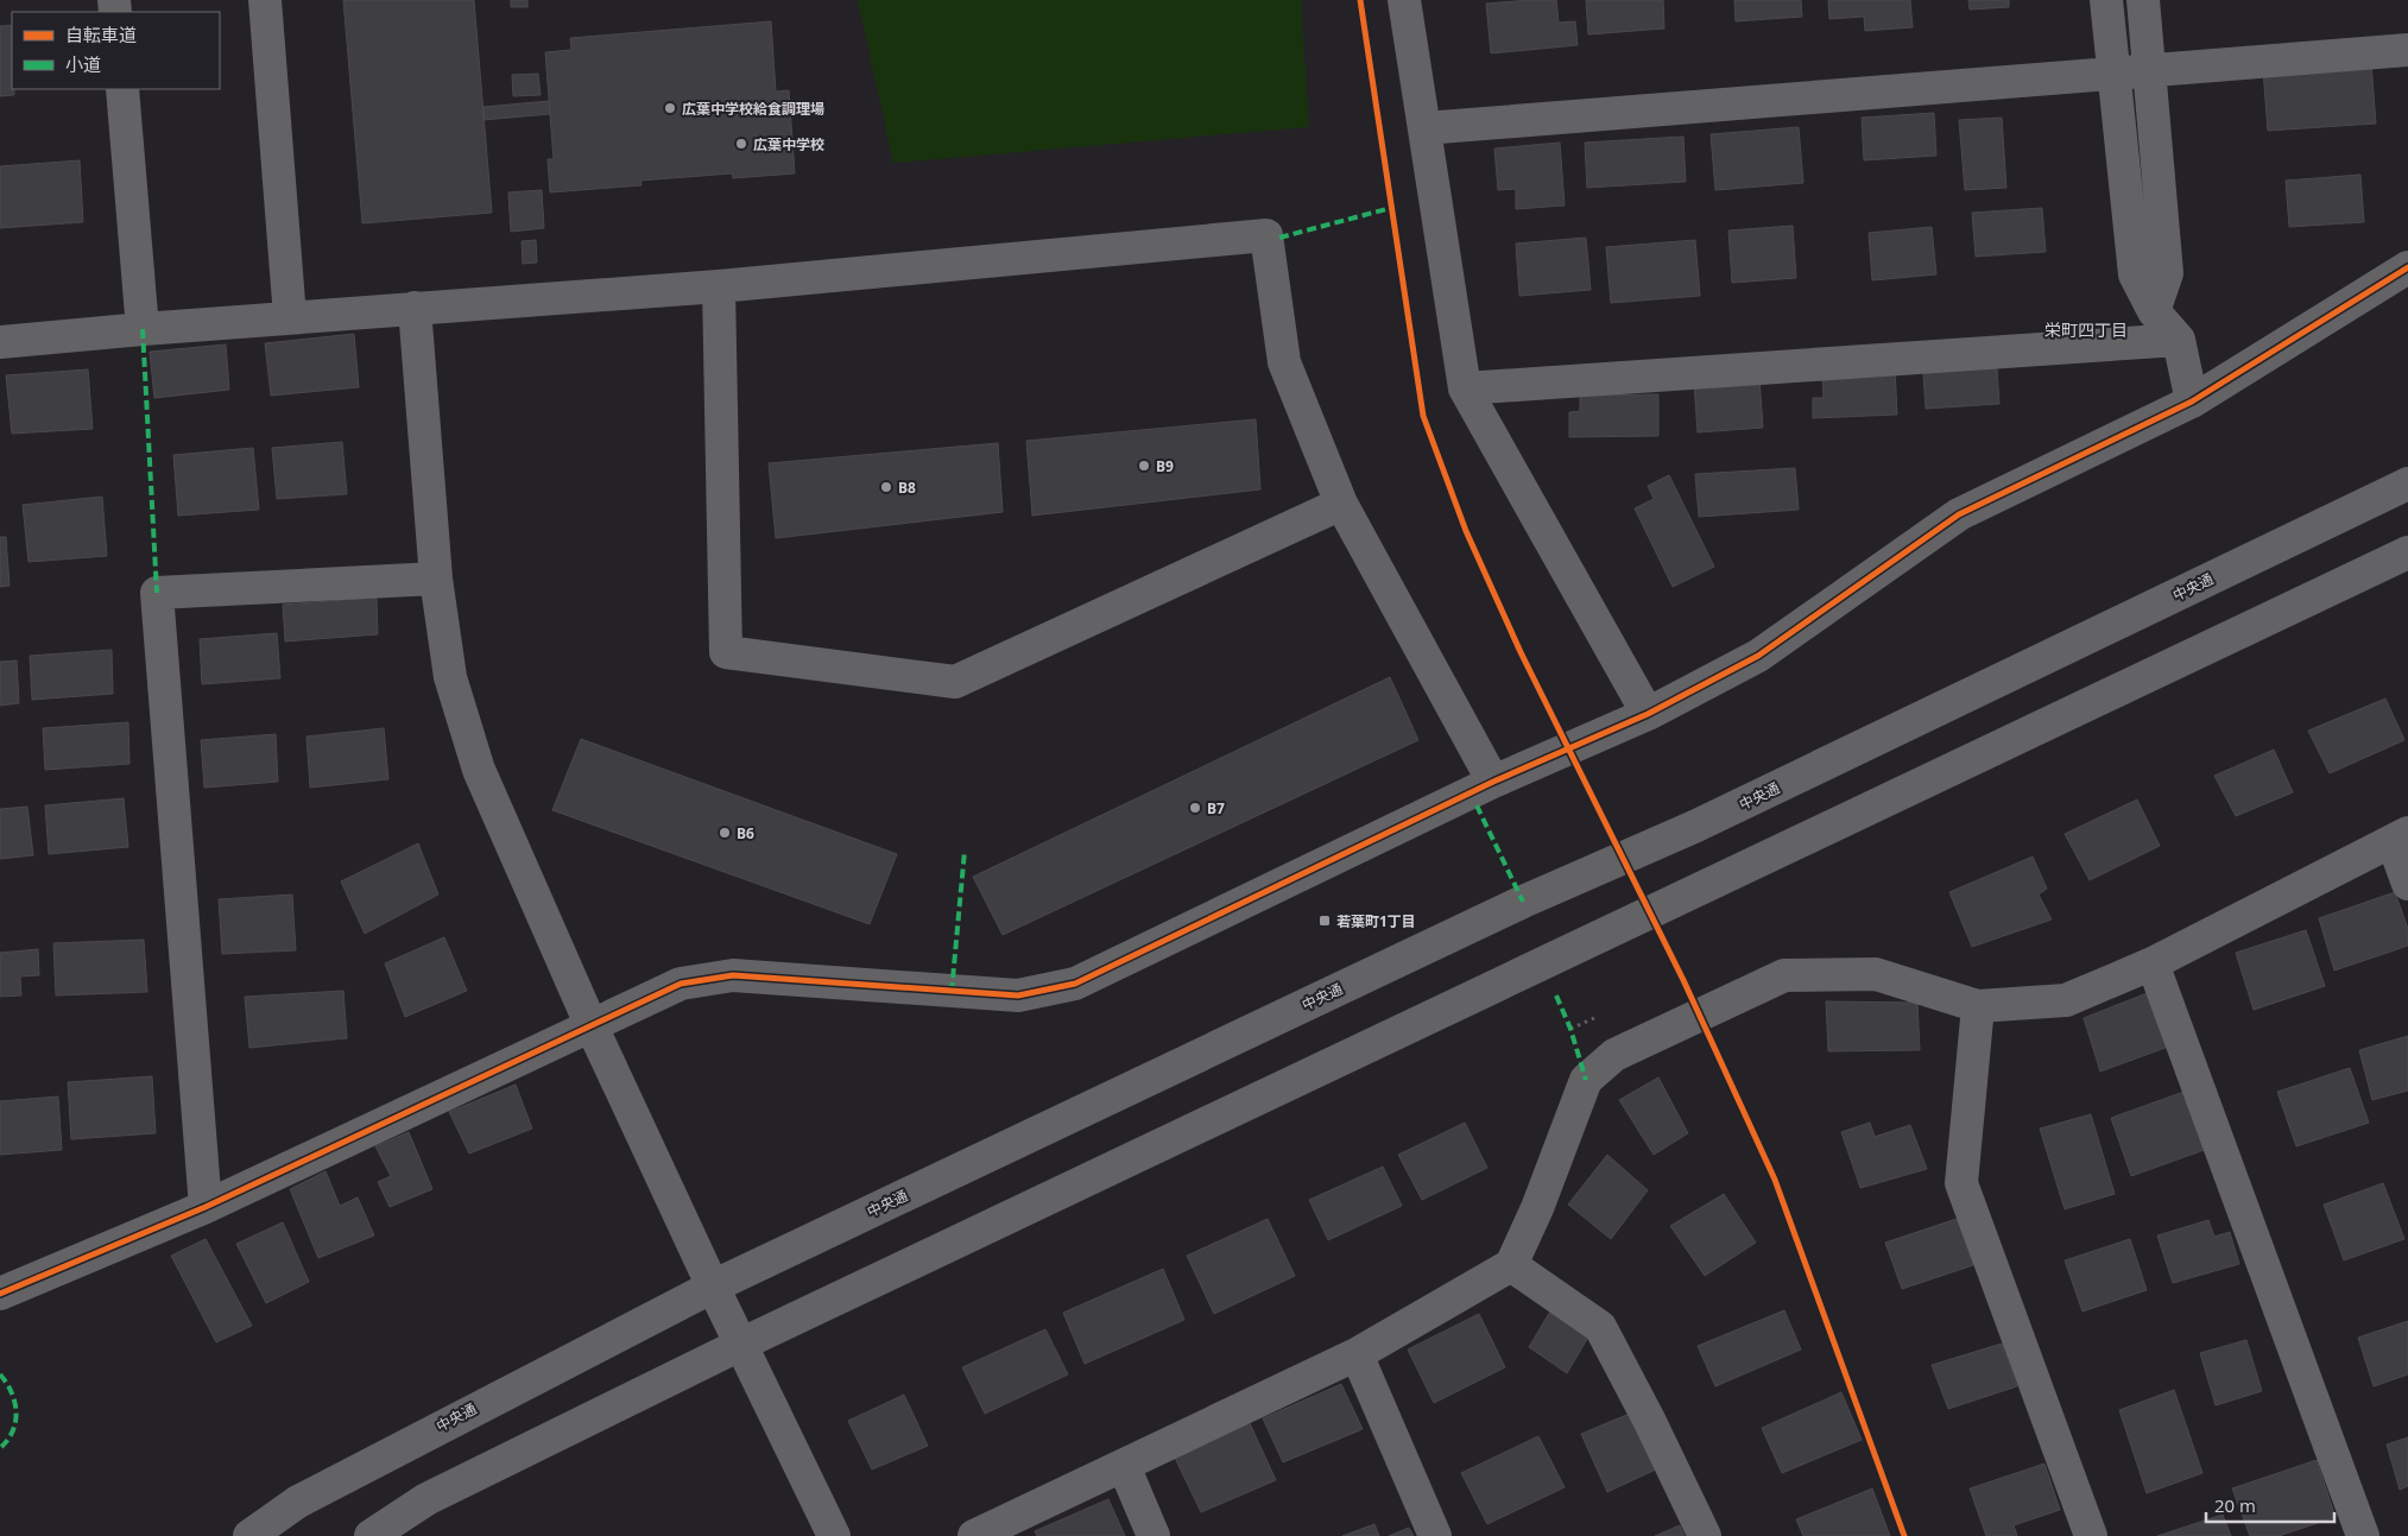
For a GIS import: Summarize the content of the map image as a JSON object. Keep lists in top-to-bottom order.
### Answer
{
  "streets": {
    "street": ["中央通"]
  },
  "districts": ["栄町四丁目"],
  "places": {
    "other": [
      "広葉中学校給食調理場",
      "広葉中学校",
      "B9",
      "B8",
      "B7",
      "B6"
    ],
    "transit": ["若葉町1丁目"]
  },
  "legend": ["自転車道", "小道"],
  "scale_bar": "20 m"
}
